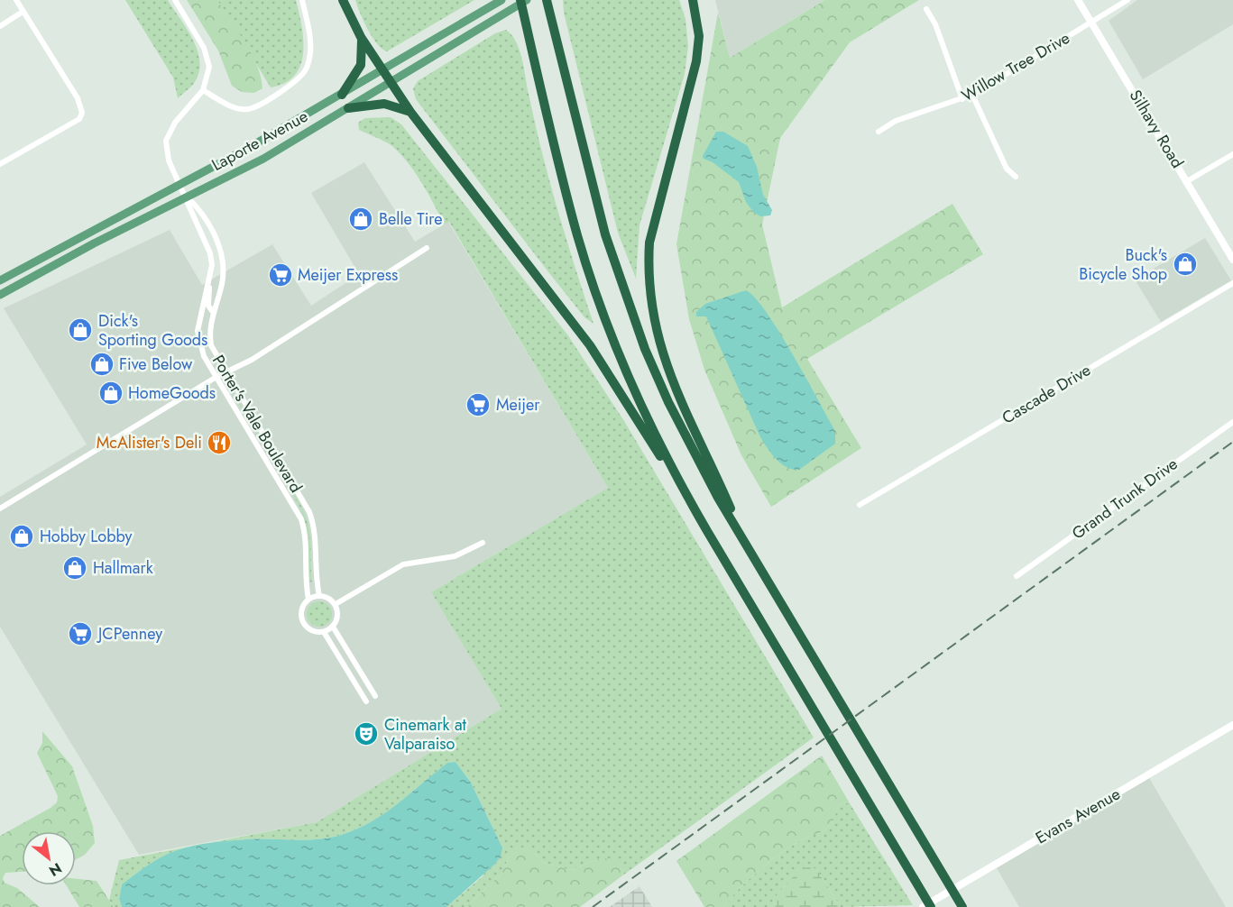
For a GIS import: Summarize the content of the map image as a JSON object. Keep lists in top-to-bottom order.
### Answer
{
  "streets": {
    "main road": ["Laporte Avenue"],
    "street": [
      "Willow Tree Drive",
      "Silhavy Road",
      "Cascade Drive",
      "Porter's Vale Boulevard",
      "Grand Trunk Drive",
      "Evans Avenue"
    ]
  },
  "crossings": [
    ["Willow Tree Drive", "Silhavy Road"],
    ["Laporte Avenue", "Porter's Vale Boulevard"]
  ],
  "places": {
    "shop": [
      "Belle Tire",
      "Buck's Bicycle Shop",
      "Dick's Sporting Goods",
      "Five Below",
      "HomeGoods",
      "Hobby Lobby",
      "Hallmark"
    ],
    "supermarket": ["Meijer Express", "Meijer", "JCPenney"],
    "restaurant": ["McAlister's Deli"],
    "theatre": ["Cinemark at Valparaiso"]
  },
  "north": "bottom right"
}
